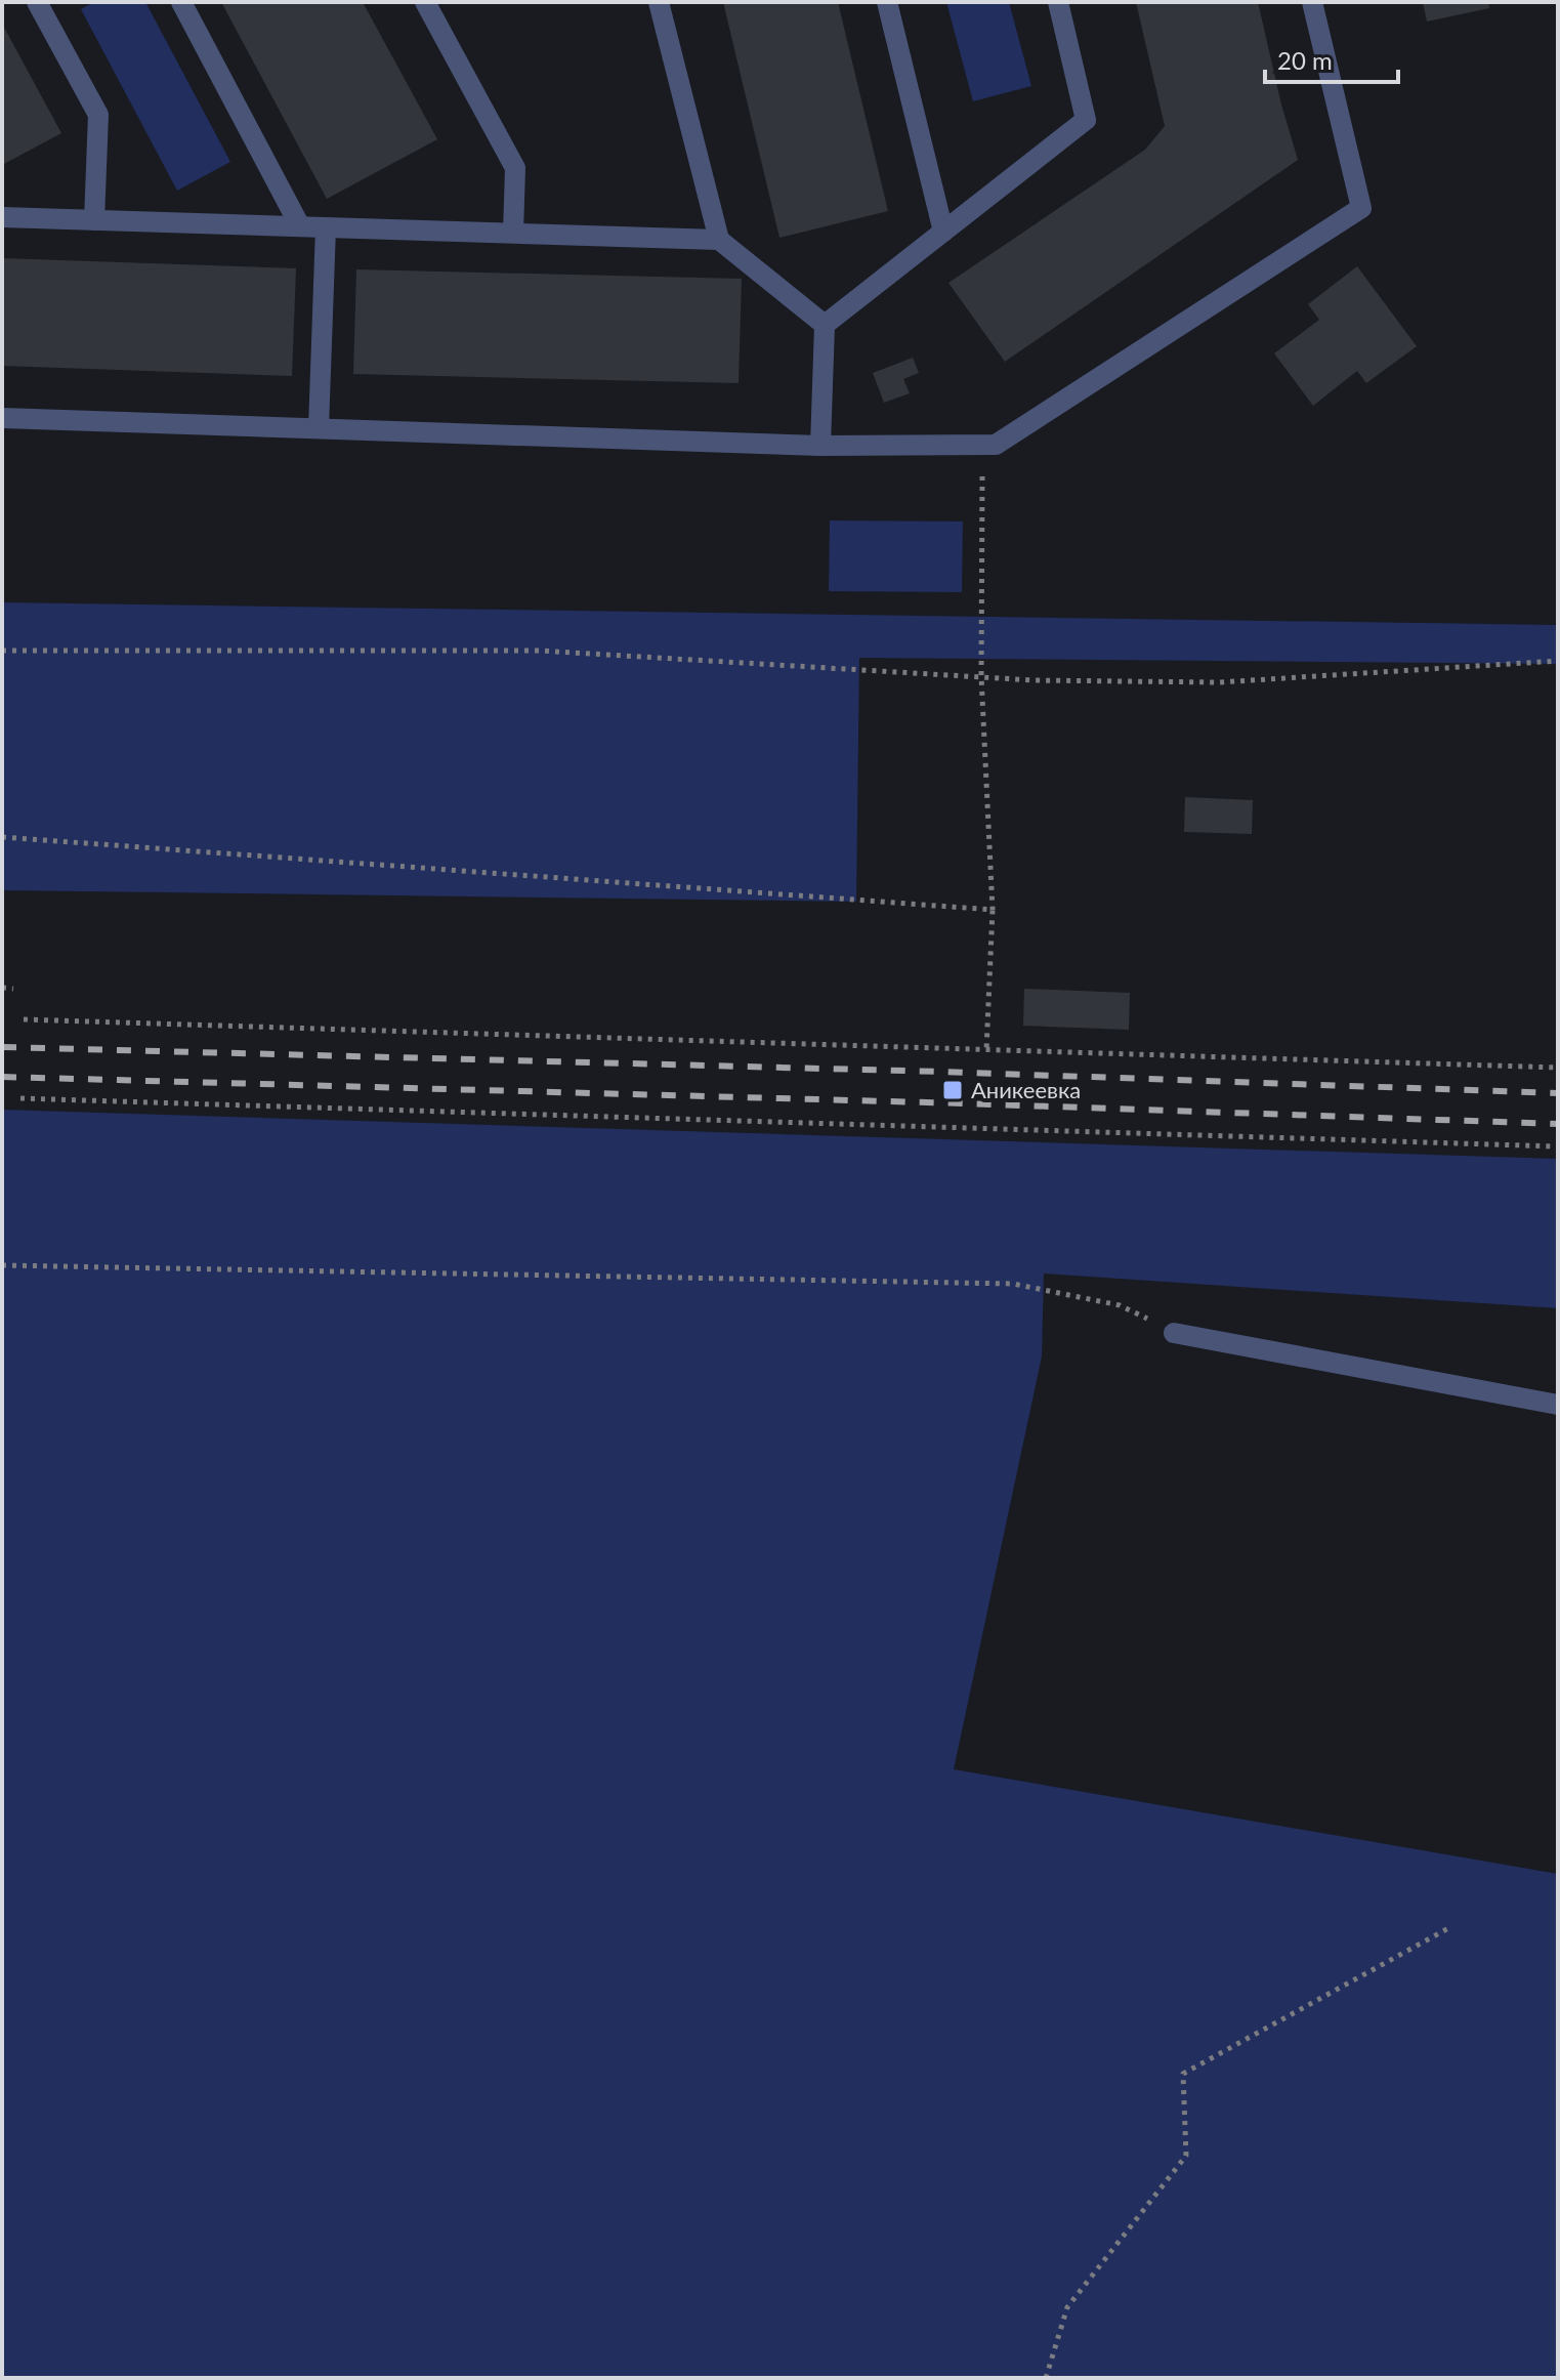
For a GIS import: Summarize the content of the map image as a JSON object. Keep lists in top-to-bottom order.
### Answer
{
  "places": {
    "transit": ["Аникеевка"]
  },
  "scale_bar": "20 m"
}
